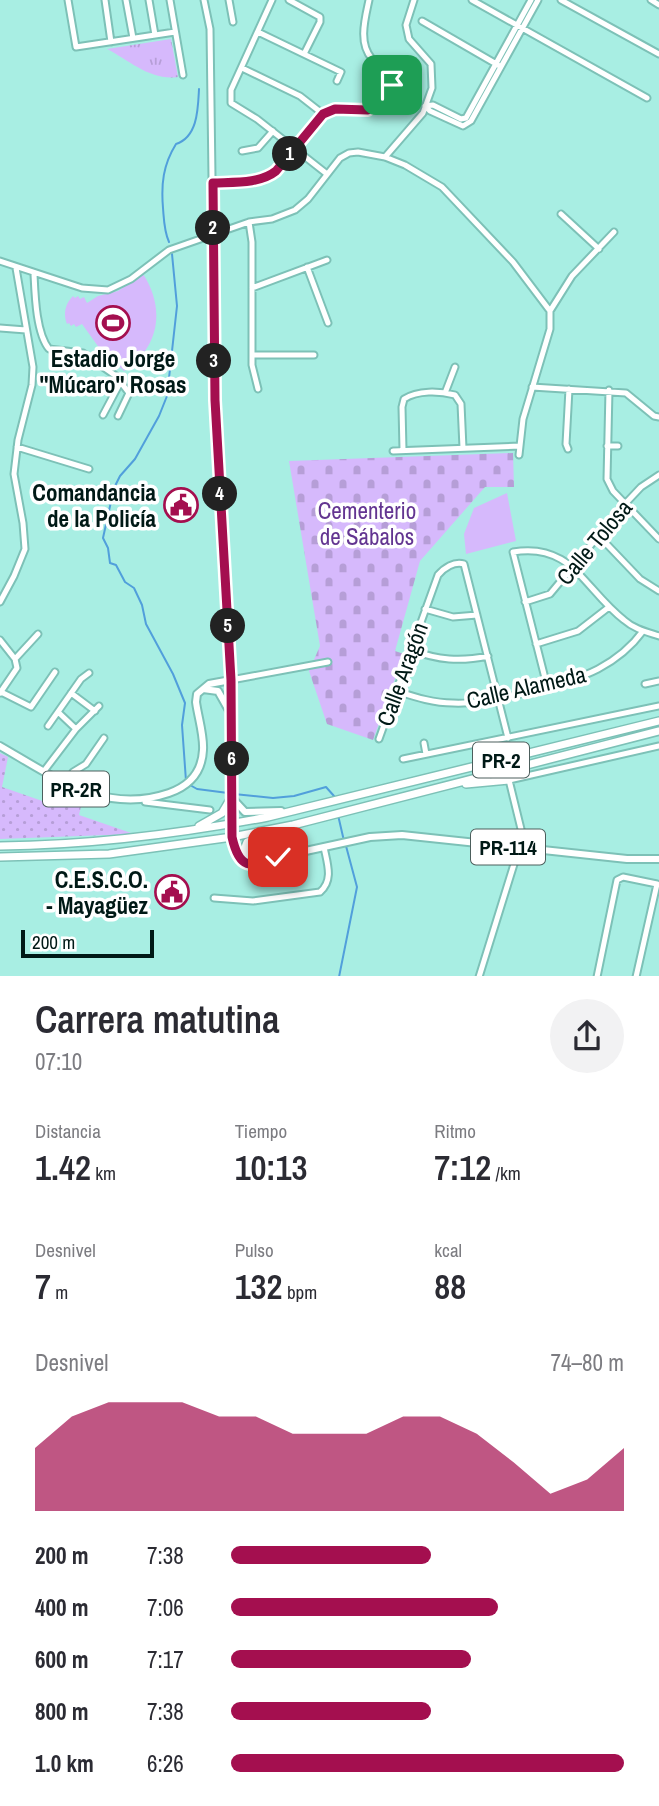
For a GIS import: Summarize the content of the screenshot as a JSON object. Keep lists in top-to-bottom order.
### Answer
{
  "streets": {
    "highway": ["PR-2"],
    "main road": ["PR-2R", "PR-114"],
    "street": ["Calle Tolosa", "Calle Aragón", "Calle Alameda"]
  },
  "crossings": [
    ["Calle Aragón", "Calle Alameda"]
  ],
  "parks": ["Cementerio de Sábalos"],
  "places": {
    "sports": ["Estadio Jorge ''Múcaro'' Rosas"],
    "public building": ["Comandancia de la Policía", "C.E.S.C.O. - Mayagüez"]
  },
  "scale_bar": "200 m",
  "page": {
    "pins": [
      "1",
      "2",
      "3",
      "4",
      "5",
      "6"
    ],
    "scale": "200 m",
    "heading": ["Carrera matutina", "07:10"],
    "stats": [
      ["Distancia", "1.42 km"],
      ["Tiempo", "10:13"],
      ["Ritmo", "7:12 /km"],
      ["Desnivel", "7 m"],
      ["Pulso", "132 bpm"],
      ["kcal", "88"]
    ],
    "chart": ["Desnivel", "74–80 m"],
    "list": [
      {
        "name": "200 m",
        "note": "7:38"
      },
      {
        "name": "400 m",
        "note": "7:06"
      },
      {
        "name": "600 m",
        "note": "7:17"
      },
      {
        "name": "800 m",
        "note": "7:38"
      },
      {
        "name": "1.0 km",
        "note": "6:26"
      }
    ]
  }
}
